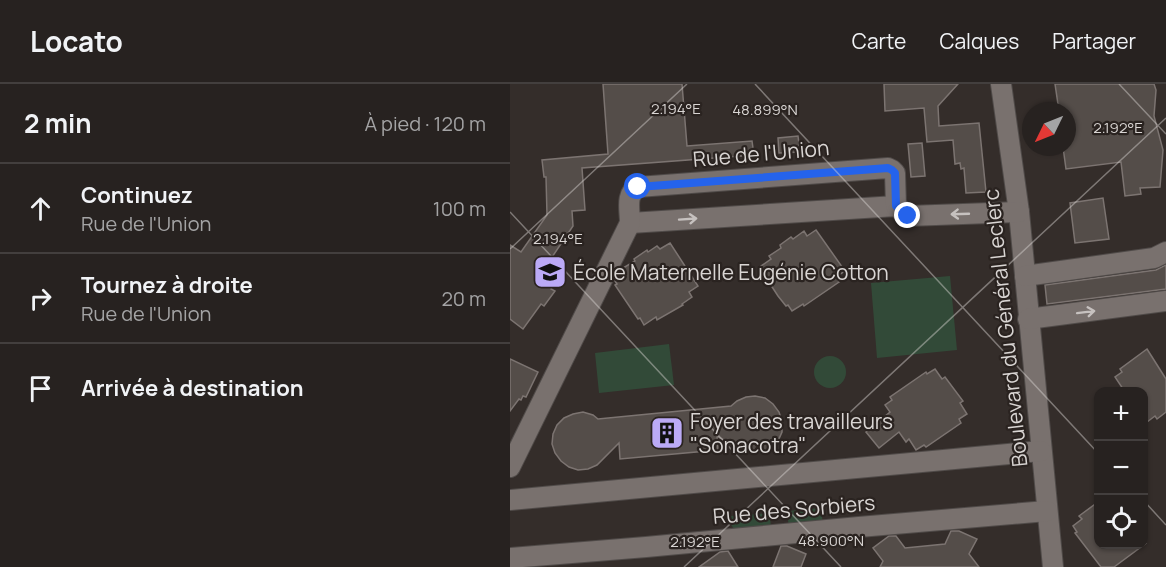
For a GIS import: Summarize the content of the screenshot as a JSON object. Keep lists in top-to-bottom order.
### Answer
{
  "streets": {
    "street": ["Rue de l'Union", "Boulevard du Général Leclerc", "Rue des Sorbiers"]
  },
  "crossings": [
    ["Boulevard du Général Leclerc", "Rue des Sorbiers"]
  ],
  "places": {
    "school or university": ["École Maternelle Eugénie Cotton"],
    "building": ["Foyer des travailleurs \"Sonacotra\""]
  },
  "north": "bottom left",
  "page": {
    "header": "Locato",
    "nav": ["Carte", "Calques", "Partager"],
    "heading": ["2 min", "À pied · 120 m"],
    "list": [
      ["Continuez", "Rue de l'Union", "100 m"],
      ["Tournez à droite", "Rue de l'Union", "20 m"],
      "Arrivée à destination"
    ],
    "map_buttons": ["+", "−"]
  },
  "coordinates": [
    "2.194°E",
    "48.899°N",
    "2.192°E",
    "48.900°N"
  ]
}
